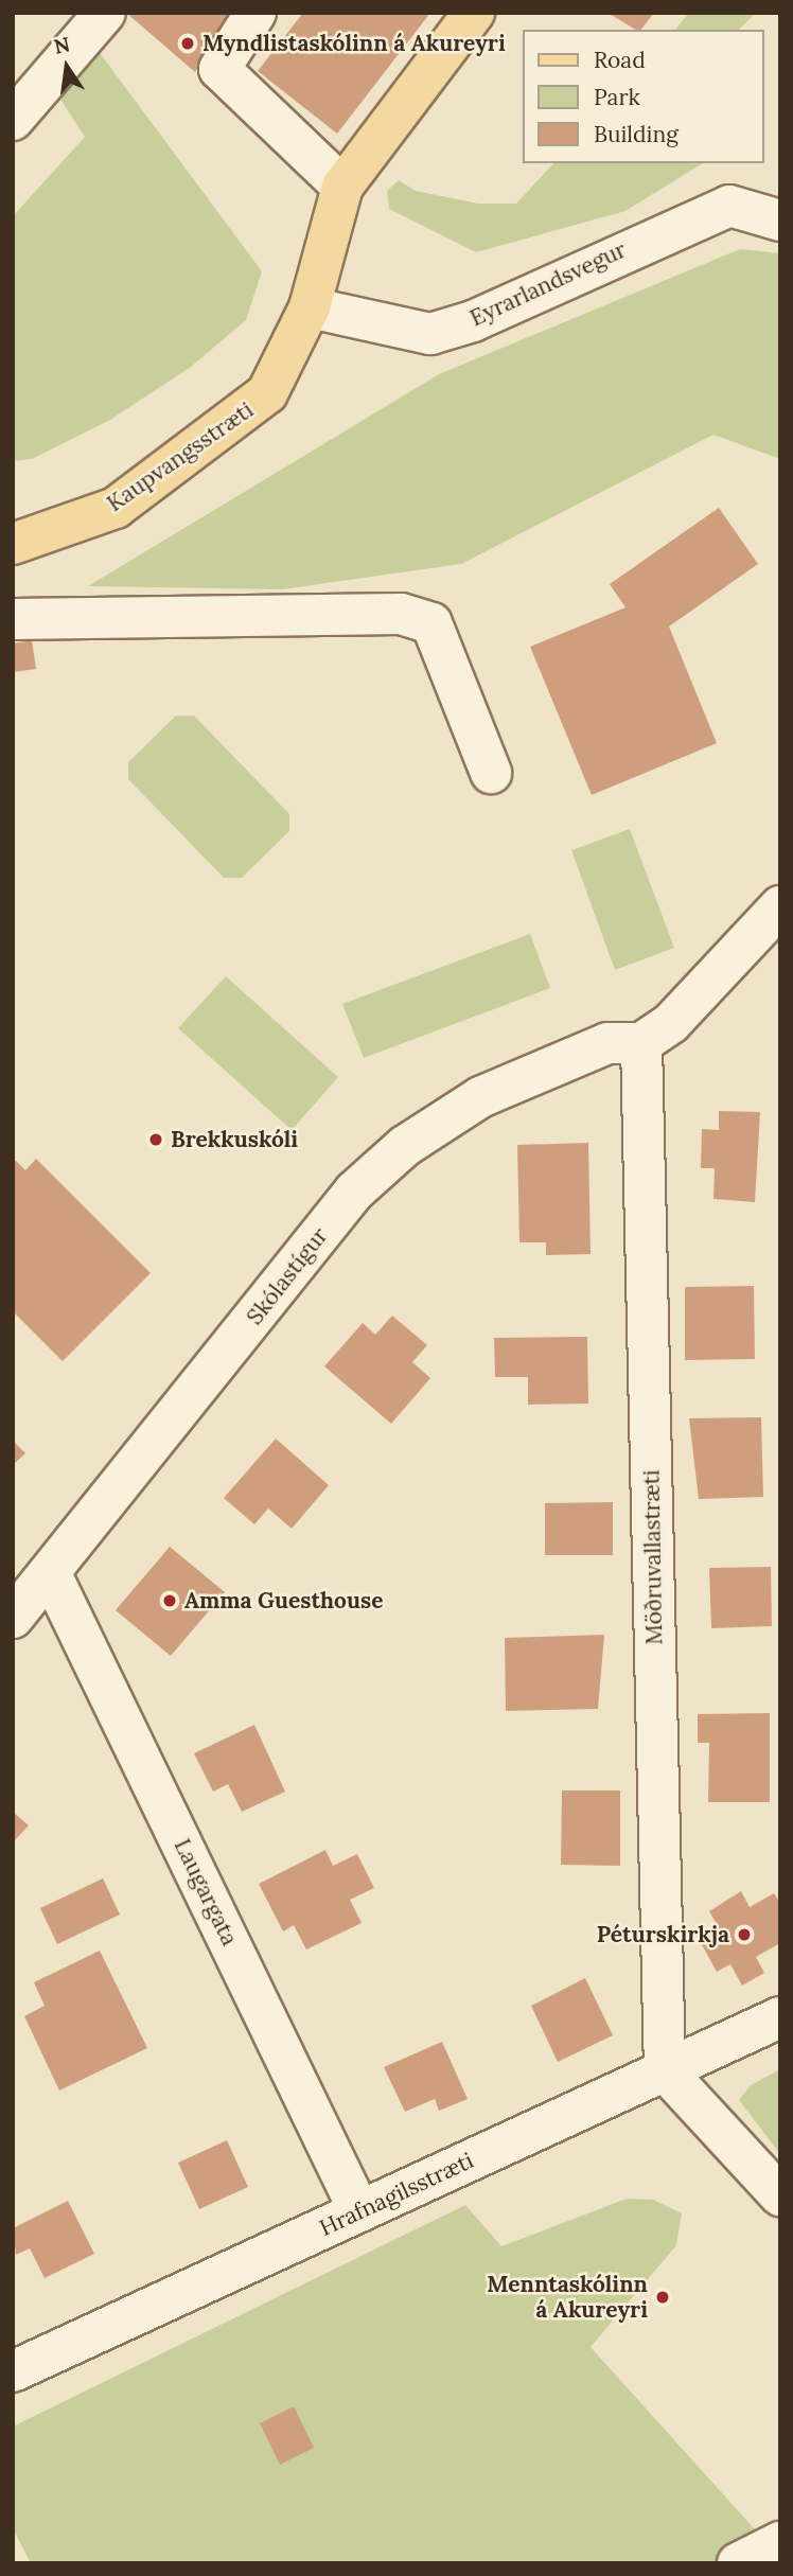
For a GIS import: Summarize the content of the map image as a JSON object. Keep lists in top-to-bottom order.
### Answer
{
  "streets": {
    "main road": ["Kaupvangsstræti"],
    "street": [
      "Eyrarlandsvegur",
      "Skólastígur",
      "Möðruvallastræti",
      "Laugargata",
      "Hrafnagilsstræti"
    ]
  },
  "crossings": [
    ["Eyrarlandsvegur", "Kaupvangsstræti"],
    ["Skólastígur", "Möðruvallastræti"],
    ["Skólastígur", "Laugargata"],
    ["Möðruvallastræti", "Hrafnagilsstræti"],
    ["Laugargata", "Hrafnagilsstræti"]
  ],
  "places": [
    "Myndlistaskólinn á Akureyri",
    "Brekkuskóli",
    "Amma Guesthouse",
    "Péturskirkja",
    "Menntaskólinn á Akureyri"
  ],
  "legend": ["Road", "Park", "Building"],
  "north": "top"
}
